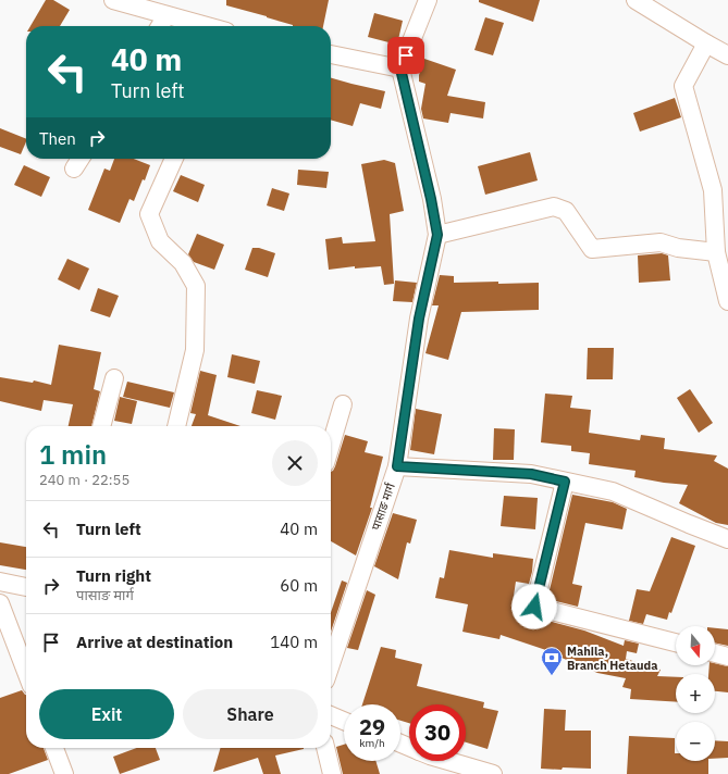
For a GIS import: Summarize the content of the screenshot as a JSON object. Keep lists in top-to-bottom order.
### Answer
{
  "streets": {
    "street": ["पासाङ मार्ग"]
  },
  "places": {
    "bank": ["Mahila, Branch Hetauda"]
  },
  "north": "bottom",
  "page": {
    "turn": ["40 m", "Turn left"],
    "then": "Then",
    "heading": ["1 min", "240 m · 22:55"],
    "list": [
      {
        "name": "Turn left",
        "value": "40 m"
      },
      {
        "name": "Turn right",
        "note": "पासाङ मार्ग",
        "value": "60 m"
      },
      {
        "name": "Arrive at destination",
        "value": "140 m"
      }
    ],
    "map_buttons": ["+", "−"],
    "buttons": ["Exit", "Share"],
    "speed": "29 km/h",
    "limit": "30"
  }
}
